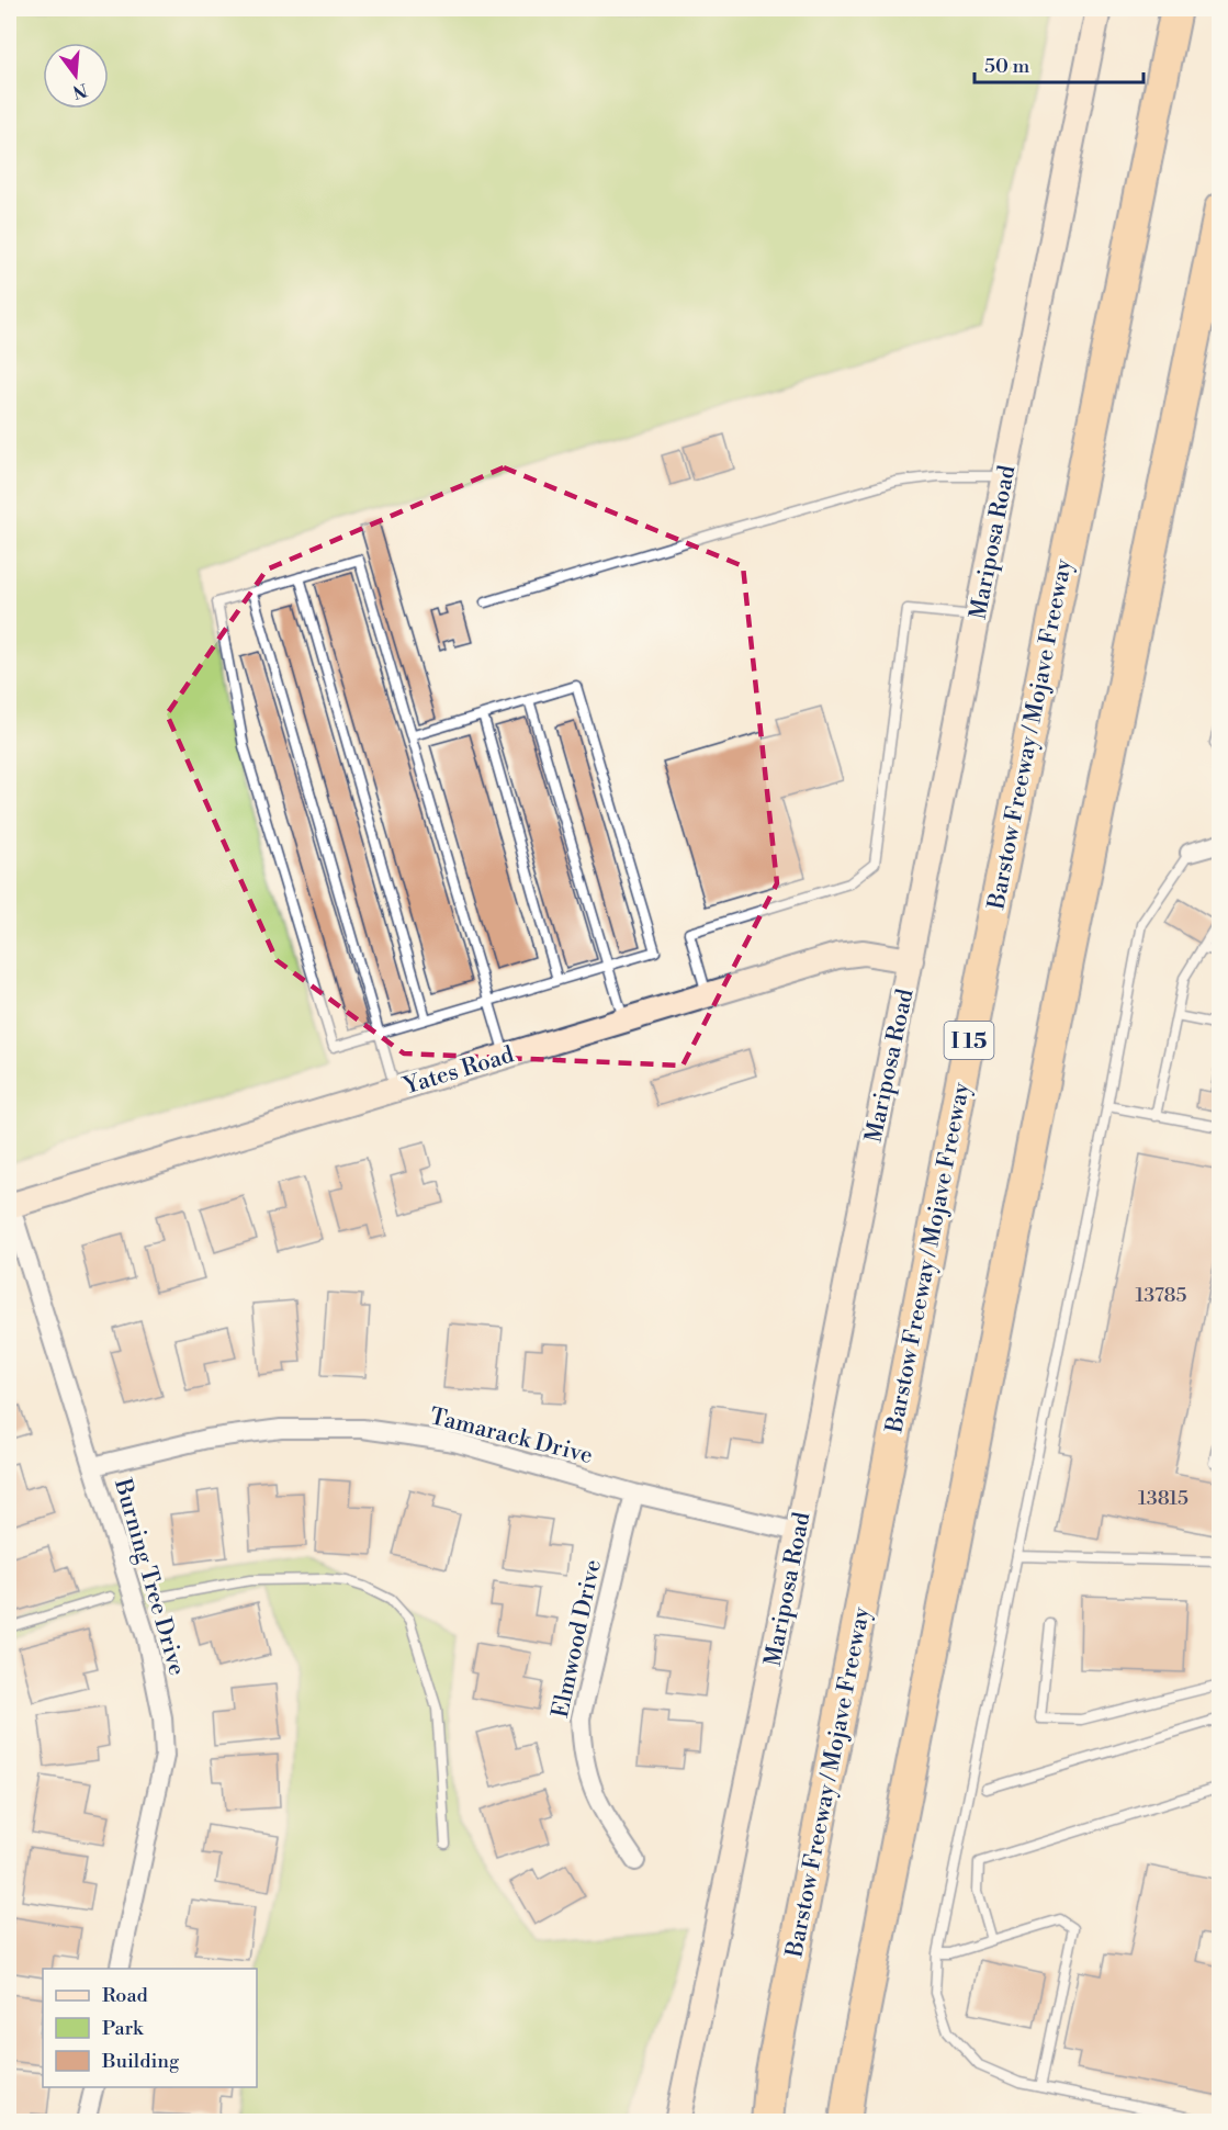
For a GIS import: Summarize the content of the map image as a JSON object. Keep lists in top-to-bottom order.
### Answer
{
  "streets": {
    "highway": ["Barstow Freeway / Mojave Freeway", "I 15"],
    "main road": ["Mariposa Road", "Yates Road"],
    "street": ["Tamarack Drive", "Burning Tree Drive", "Elmwood Drive"]
  },
  "crossings": [
    ["Mariposa Road", "Yates Road"],
    ["Mariposa Road", "Tamarack Drive"],
    ["Yates Road", "Burning Tree Drive"],
    ["Tamarack Drive", "Burning Tree Drive"],
    ["Tamarack Drive", "Elmwood Drive"]
  ],
  "house_numbers": ["13785", "13815"],
  "legend": ["Road", "Park", "Building"],
  "scale_bar": "50 m",
  "north": "bottom"
}
